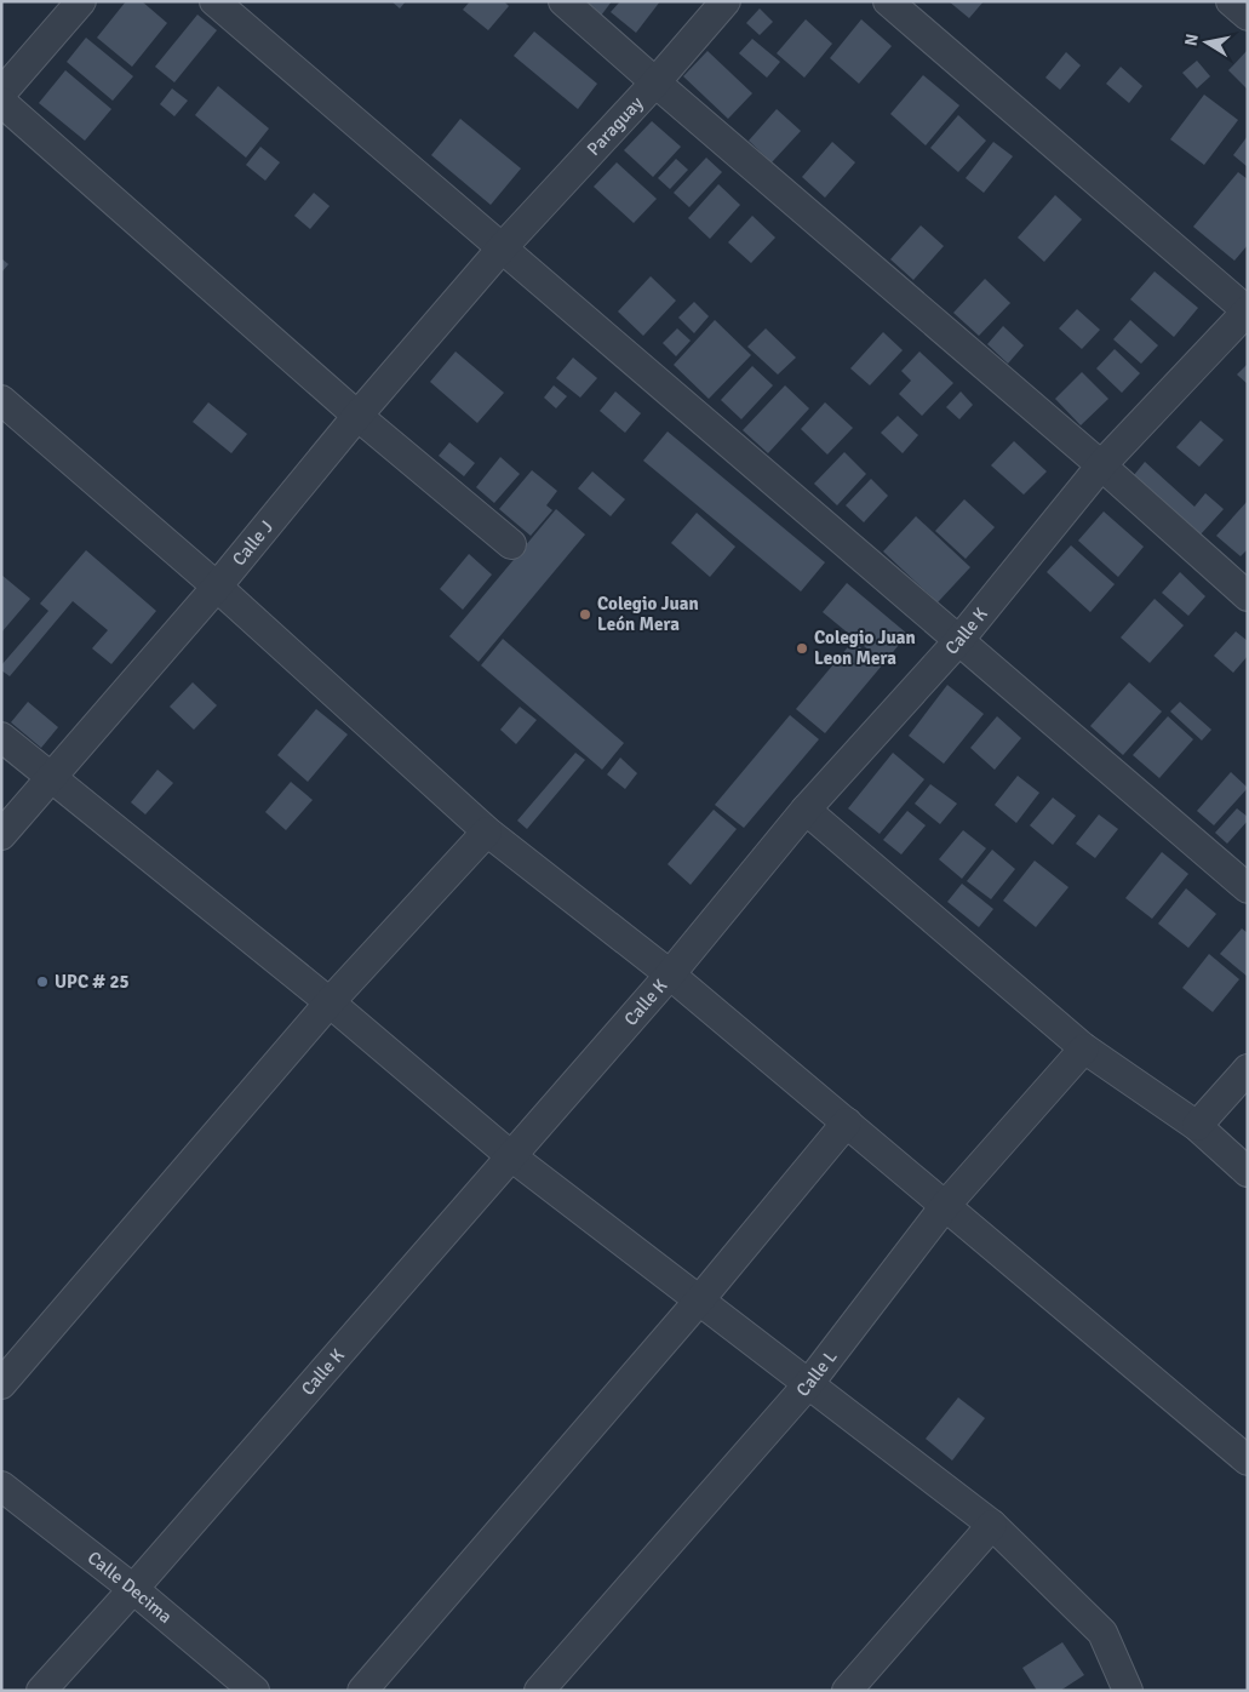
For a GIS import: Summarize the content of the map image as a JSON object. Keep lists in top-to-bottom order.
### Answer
{
  "streets": {
    "street": [
      "Paraguay",
      "Calle J",
      "Calle K",
      "Calle L",
      "Calle Decima"
    ]
  },
  "crossings": [
    ["Paraguay", "Calle J"],
    ["Calle K", "Calle Decima"]
  ],
  "places": ["Colegio Juan León Mera", "Colegio Juan Leon Mera", "UPC # 25"],
  "north": "left"
}
